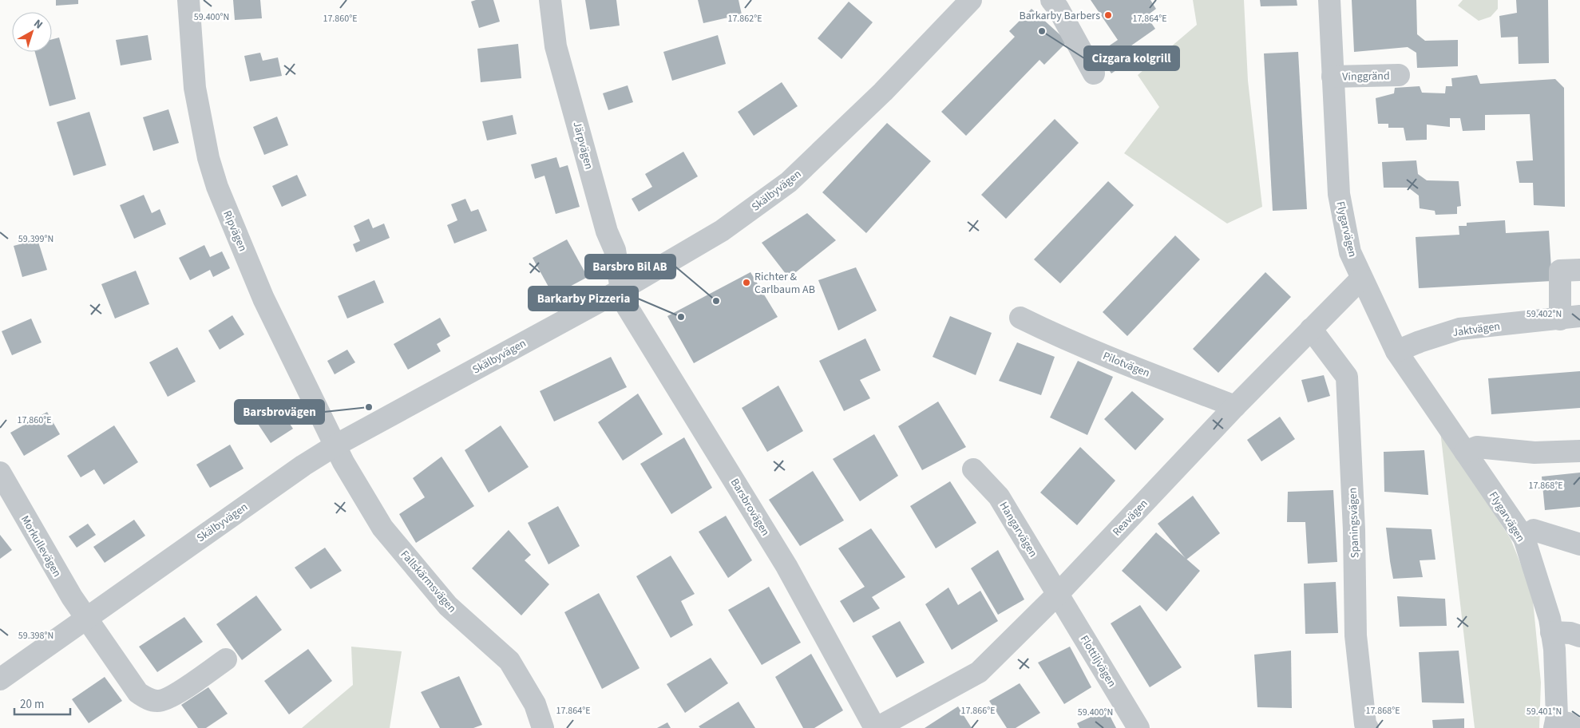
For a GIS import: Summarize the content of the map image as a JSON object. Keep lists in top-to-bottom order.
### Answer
{
  "streets": {
    "street": [
      "Vinggränd",
      "Järpvägen",
      "Skälbyvägen",
      "Flygarvägen",
      "Ripvägen",
      "Jaktvägen",
      "Pilotvägen",
      "Barsbrovägen",
      "Reavägen",
      "Spaningsvägen",
      "Hangarvägen",
      "Morkullevägen",
      "Fallskärmsvägen",
      "Flottiljvägen"
    ]
  },
  "crossings": [
    ["Vinggränd", "Flygarvägen"],
    ["Järpvägen", "Skälbyvägen"],
    ["Järpvägen", "Barsbrovägen"],
    ["Skälbyvägen", "Ripvägen"],
    ["Skälbyvägen", "Barsbrovägen"],
    ["Skälbyvägen", "Morkullevägen"],
    ["Skälbyvägen", "Fallskärmsvägen"],
    ["Flygarvägen", "Jaktvägen"],
    ["Flygarvägen", "Reavägen"],
    ["Ripvägen", "Fallskärmsvägen"],
    ["Pilotvägen", "Reavägen"],
    ["Barsbrovägen", "Reavägen"],
    ["Reavägen", "Spaningsvägen"],
    ["Reavägen", "Hangarvägen"],
    ["Reavägen", "Flottiljvägen"],
    ["Hangarvägen", "Flottiljvägen"]
  ],
  "places": [
    "Barkarby Barbers",
    "Cizgara kolgrill",
    "Richter & Carlbaum AB",
    "Barsbro Bil AB",
    "Barkarby Pizzeria",
    "Barsbrovägen"
  ],
  "scale_bar": "20 m",
  "north": "top right",
  "coordinates": [
    "59.400°N",
    "17.860°E",
    "17.864°E",
    "17.862°E",
    "59.399°N",
    "59.402°N",
    "17.868°E",
    "59.398°N",
    "17.866°E",
    "59.401°N"
  ]
}
